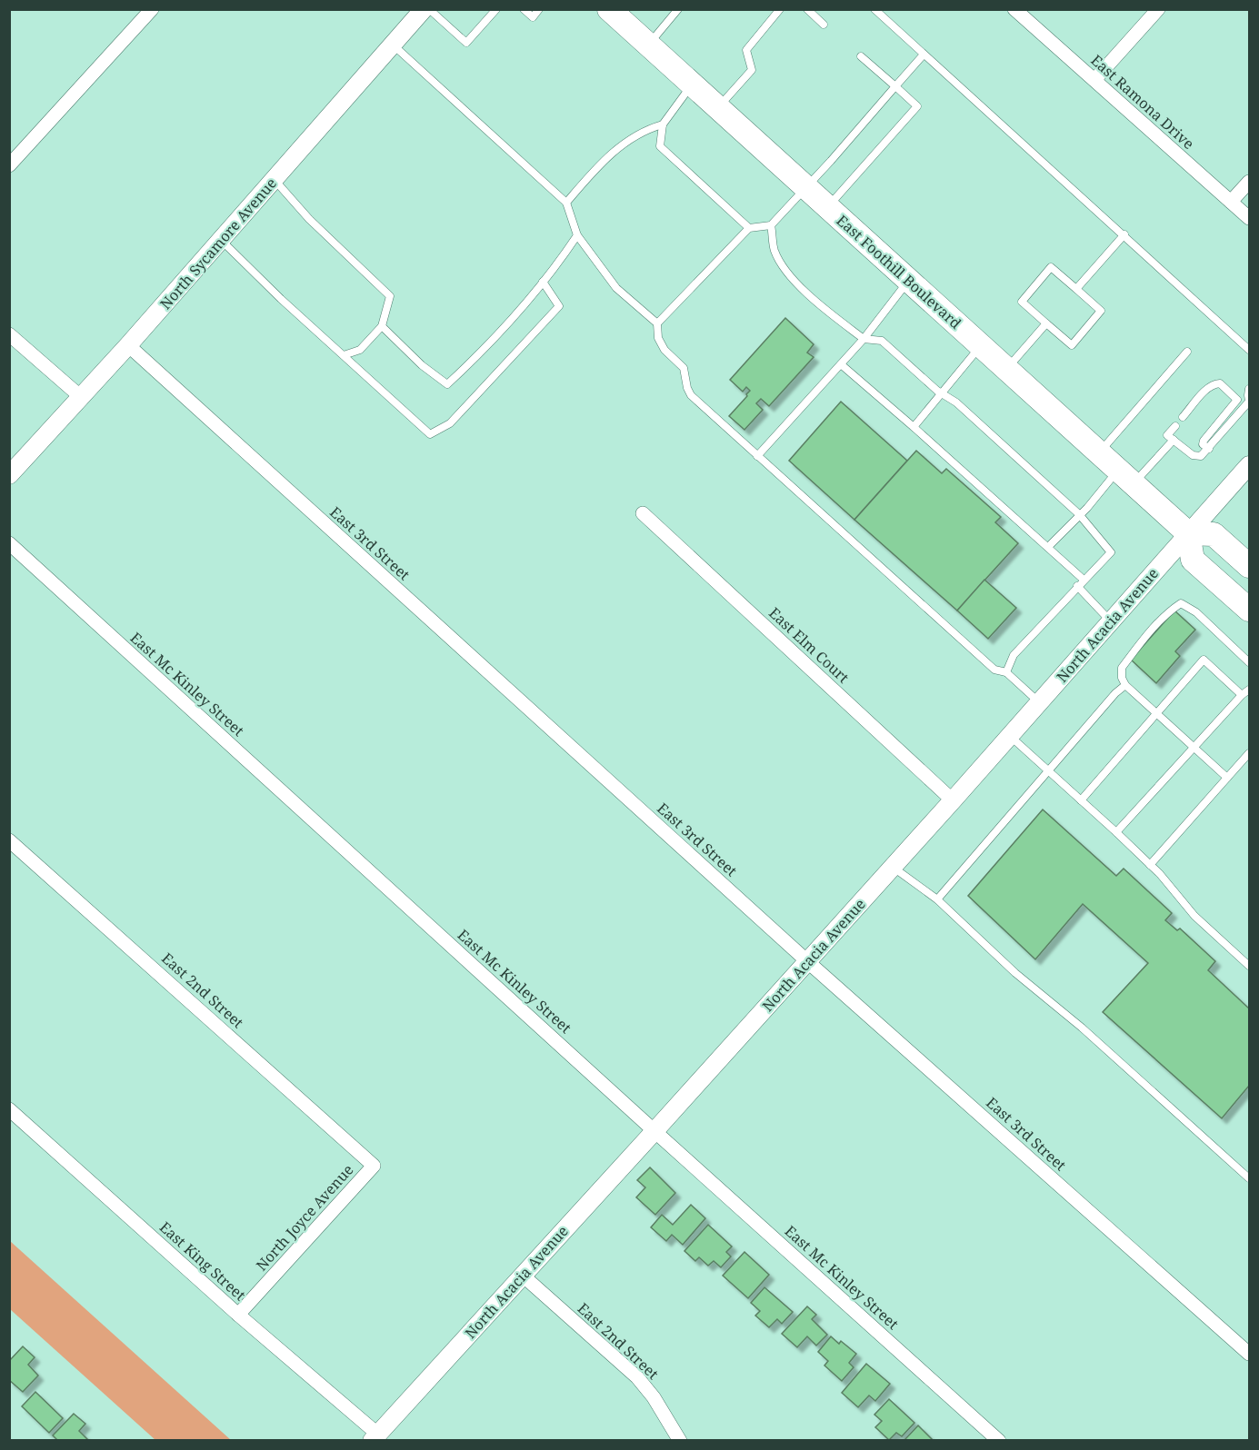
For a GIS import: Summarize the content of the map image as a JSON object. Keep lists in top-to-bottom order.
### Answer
{
  "streets": {
    "main road": ["East Foothill Boulevard"],
    "street": [
      "East Ramona Drive",
      "North Sycamore Avenue",
      "East 3rd Street",
      "North Acacia Avenue",
      "East Elm Court",
      "East Mc Kinley Street",
      "East 2nd Street",
      "North Joyce Avenue",
      "East King Street"
    ]
  },
  "crossings": [
    ["North Sycamore Avenue", "East 3rd Street"],
    ["East Foothill Boulevard", "North Acacia Avenue"],
    ["East 3rd Street", "North Acacia Avenue"],
    ["North Acacia Avenue", "East Elm Court"],
    ["North Acacia Avenue", "East Mc Kinley Street"],
    ["North Acacia Avenue", "East 2nd Street"],
    ["North Acacia Avenue", "East King Street"],
    ["East 2nd Street", "North Joyce Avenue"],
    ["North Joyce Avenue", "East King Street"]
  ]
}
